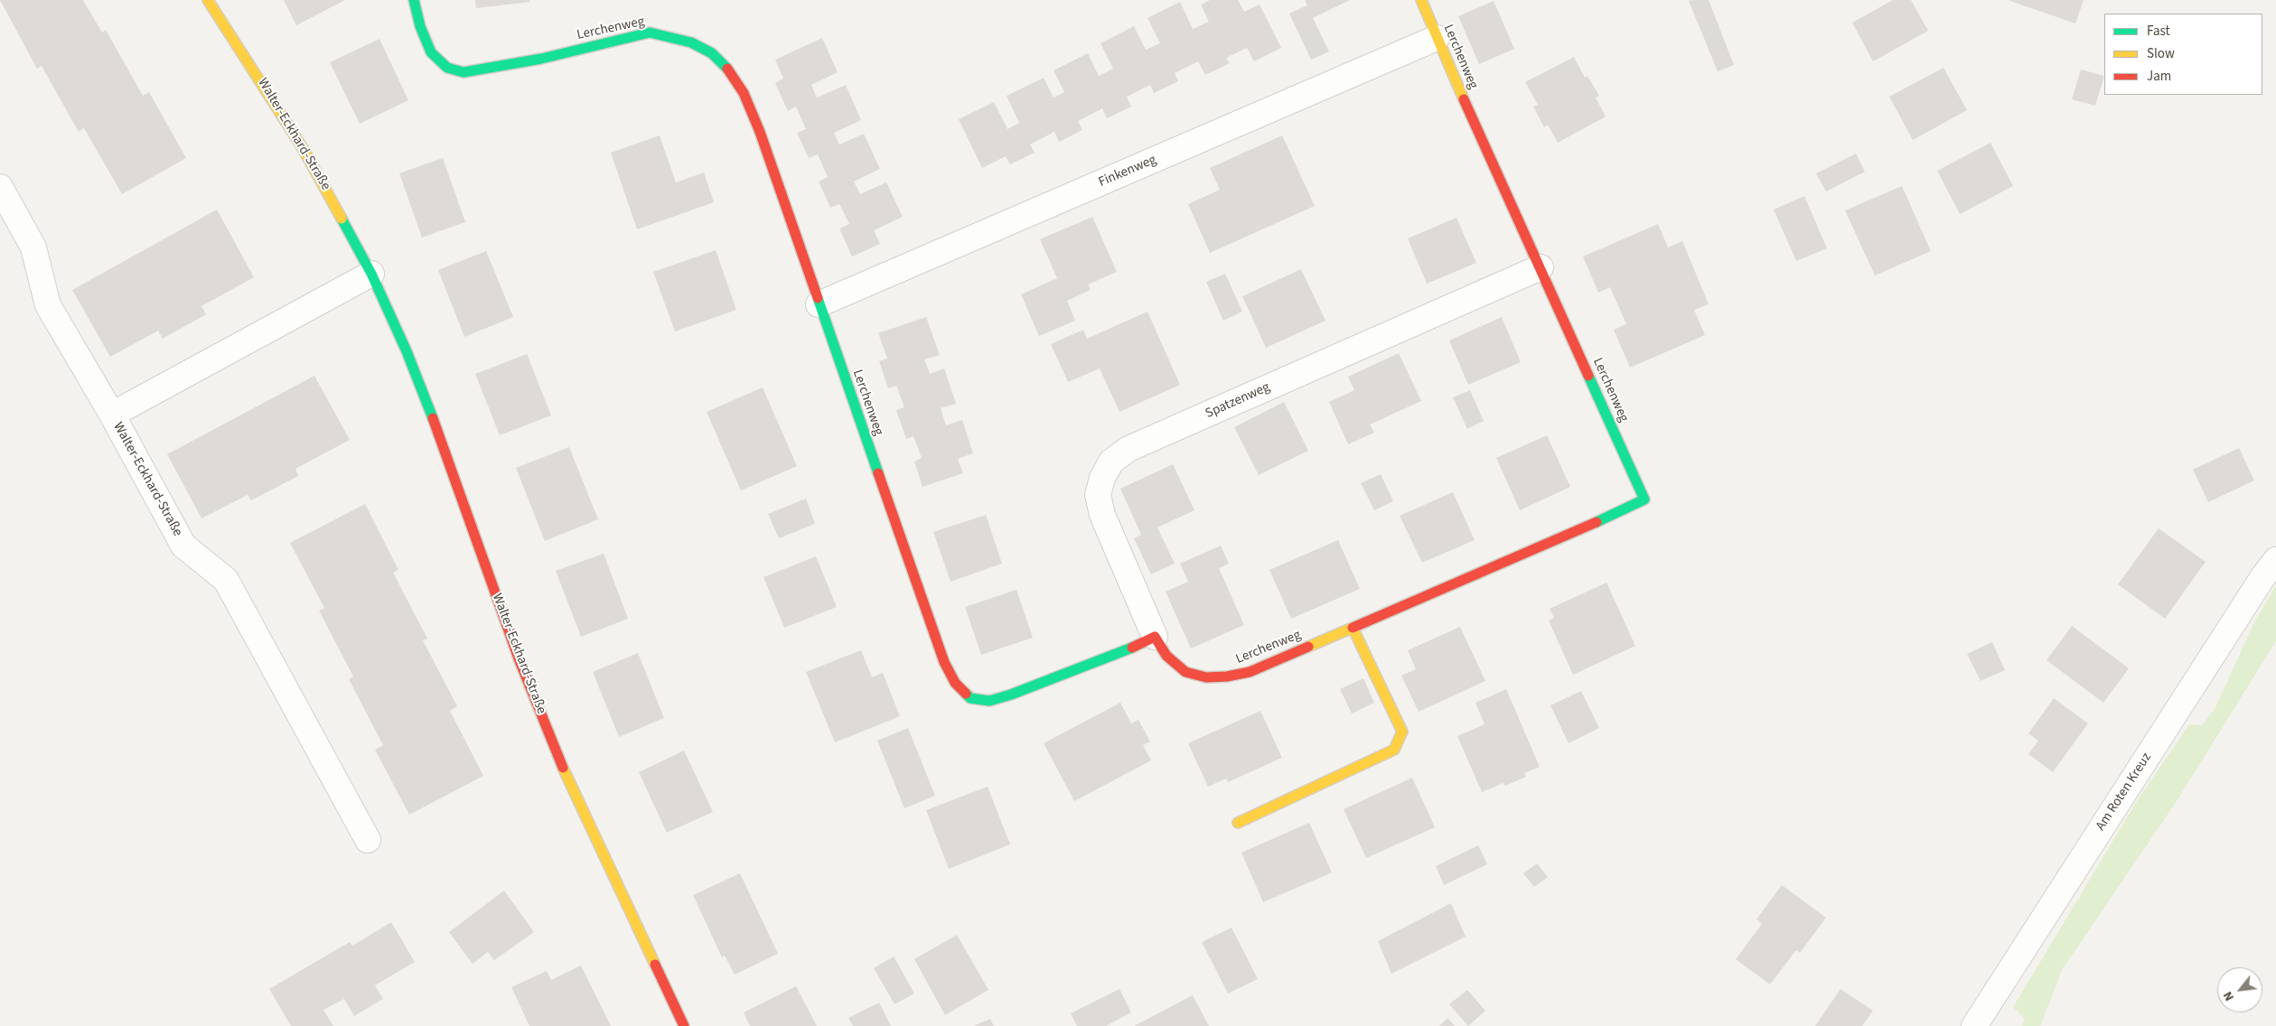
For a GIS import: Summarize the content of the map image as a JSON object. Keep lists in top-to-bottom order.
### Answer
{
  "streets": {
    "street": [
      "Lerchenweg",
      "Walter-Eckhard-Straße",
      "Finkenweg",
      "Spatzenweg",
      "Am Roten Kreuz"
    ]
  },
  "crossings": [
    ["Lerchenweg", "Finkenweg"],
    ["Lerchenweg", "Spatzenweg"]
  ],
  "legend": ["Fast", "Slow", "Jam"],
  "north": "bottom left"
}
